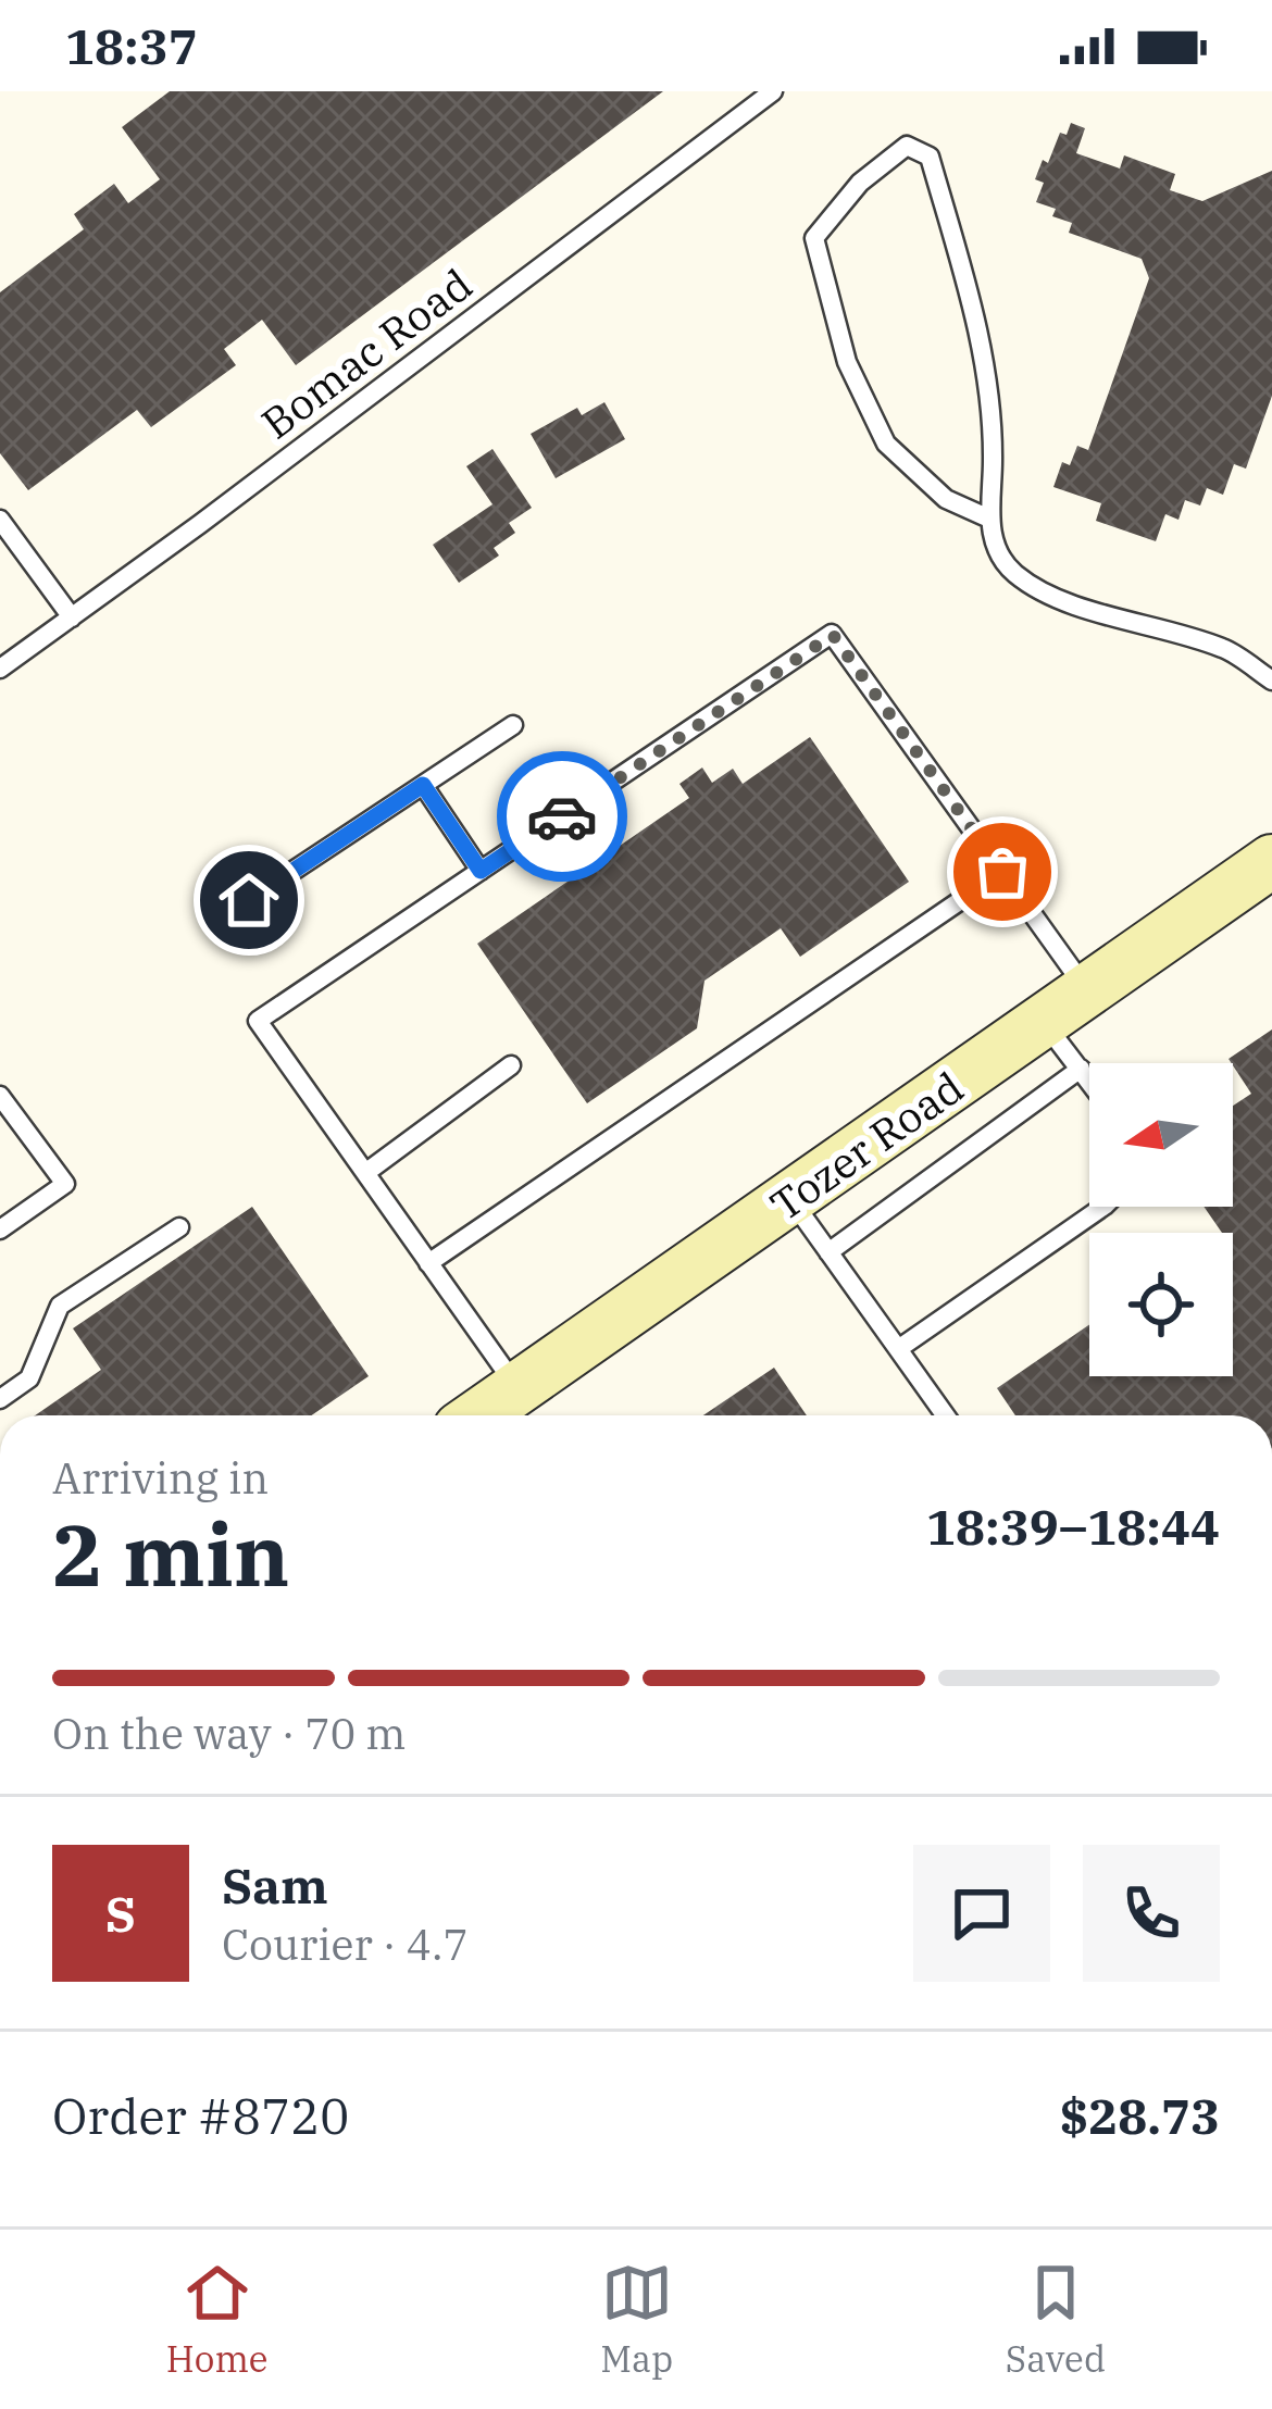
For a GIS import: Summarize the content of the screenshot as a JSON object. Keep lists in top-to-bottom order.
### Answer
{
  "streets": {
    "main road": ["Tozer Road"],
    "lane": ["Bomac Road"]
  },
  "north": "left",
  "page": {
    "status": "18:37",
    "heading": ["2 min", "Arriving in", "18:39–18:44"],
    "panel": [
      "Sam",
      "Courier · 4.7",
      "Order #8720",
      "$28.73"
    ],
    "bar": "On the way · 70 m",
    "round": "S",
    "tabs": ["Home", "Map", "Saved"]
  }
}
